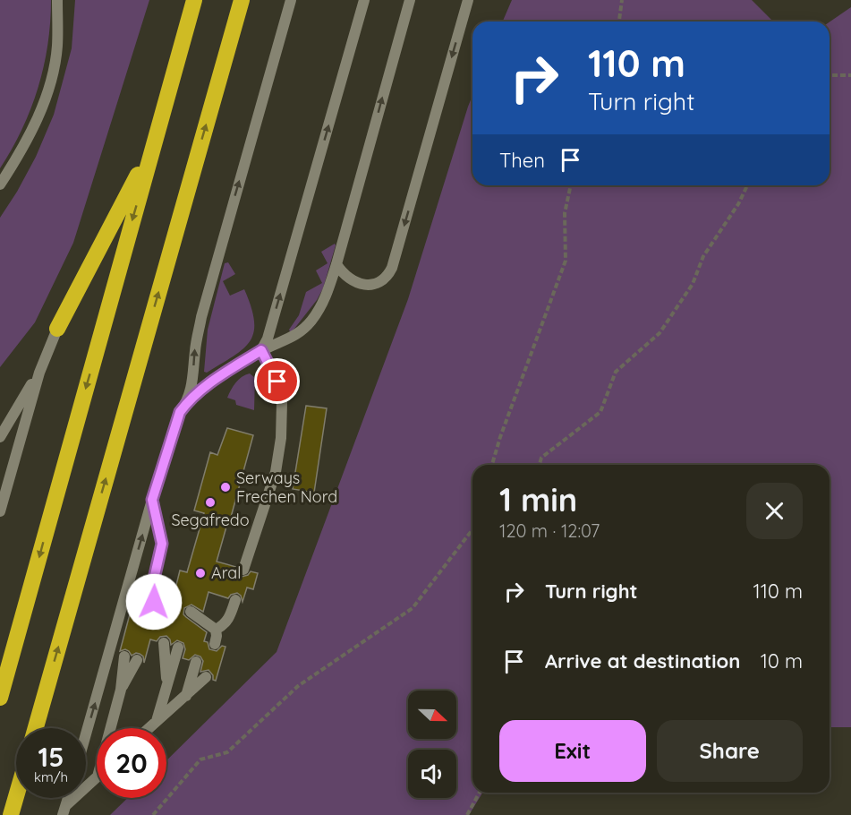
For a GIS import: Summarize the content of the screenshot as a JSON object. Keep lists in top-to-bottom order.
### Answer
{
  "places": ["Serways Frechen Nord", "Segafredo", "Aral"],
  "north": "right",
  "page": {
    "turn": ["110 m", "Turn right"],
    "then": "Then",
    "heading": ["1 min", "120 m · 12:07"],
    "list": [
      {
        "name": "Turn right",
        "value": "110 m"
      },
      {
        "name": "Arrive at destination",
        "value": "10 m"
      }
    ],
    "buttons": ["Exit", "Share"],
    "speed": "15 km/h",
    "limit": "20"
  }
}
